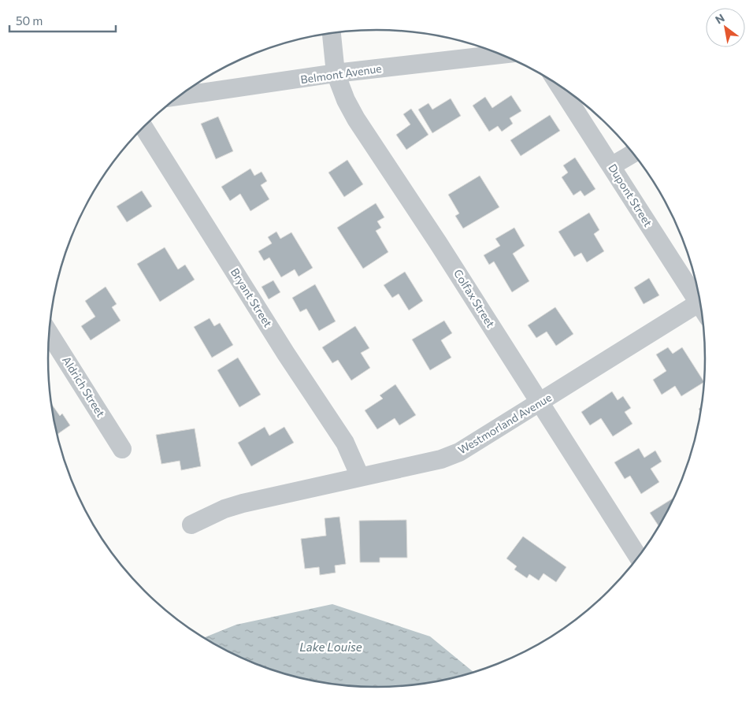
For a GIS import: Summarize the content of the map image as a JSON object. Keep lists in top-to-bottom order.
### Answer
{
  "streets": {
    "street": [
      "Belmont Avenue",
      "Dupont Street",
      "Bryant Street",
      "Colfax Street",
      "Aldrich Street",
      "Westmorland Avenue"
    ]
  },
  "crossings": [
    ["Belmont Avenue", "Colfax Street"],
    ["Bryant Street", "Westmorland Avenue"],
    ["Colfax Street", "Westmorland Avenue"]
  ],
  "water": ["Lake Louise"],
  "scale_bar": "50 m",
  "north": "top left"
}
